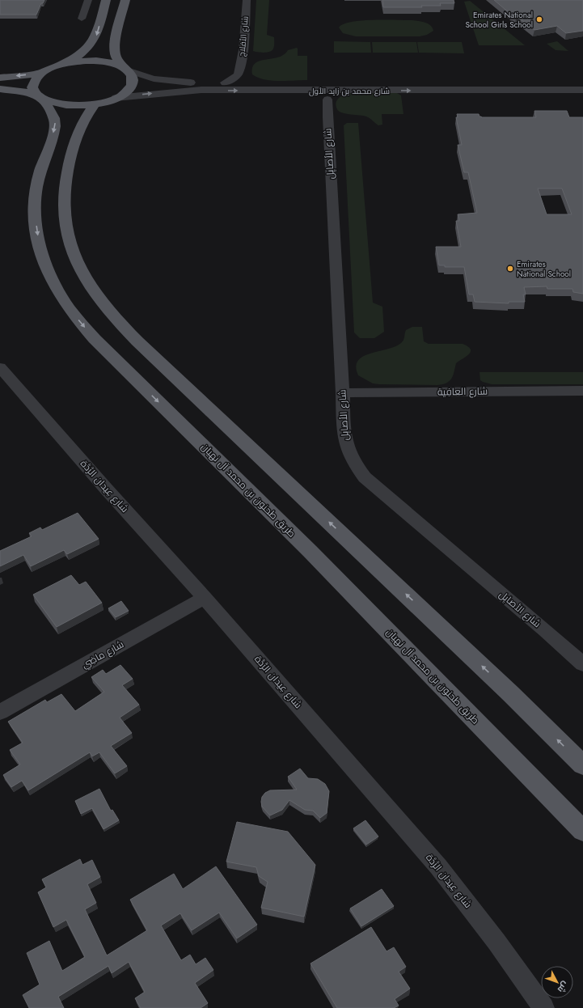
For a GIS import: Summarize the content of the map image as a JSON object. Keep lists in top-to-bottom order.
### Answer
{
  "streets": {
    "main road": ["طريق طحنون بن محمد آل نهيان"],
    "street": [
      "شارع الأفلاج",
      "شارع محمد بن زايد الأول",
      "شارع الأصايِل",
      "شارع العافِية",
      "شارع عِيدان الرَّدَّة",
      "شارع ماضِي"
    ]
  },
  "crossings": [
    ["شارع الأفلاج", "شارع محمد بن زايد الأول"],
    ["شارع الأصايِل", "شارع العافِية"],
    ["شارع عِيدان الرَّدَّة", "شارع ماضِي"]
  ],
  "places": ["Emirates National School Girls School", "Emirates National School"],
  "north": "bottom right"
}
